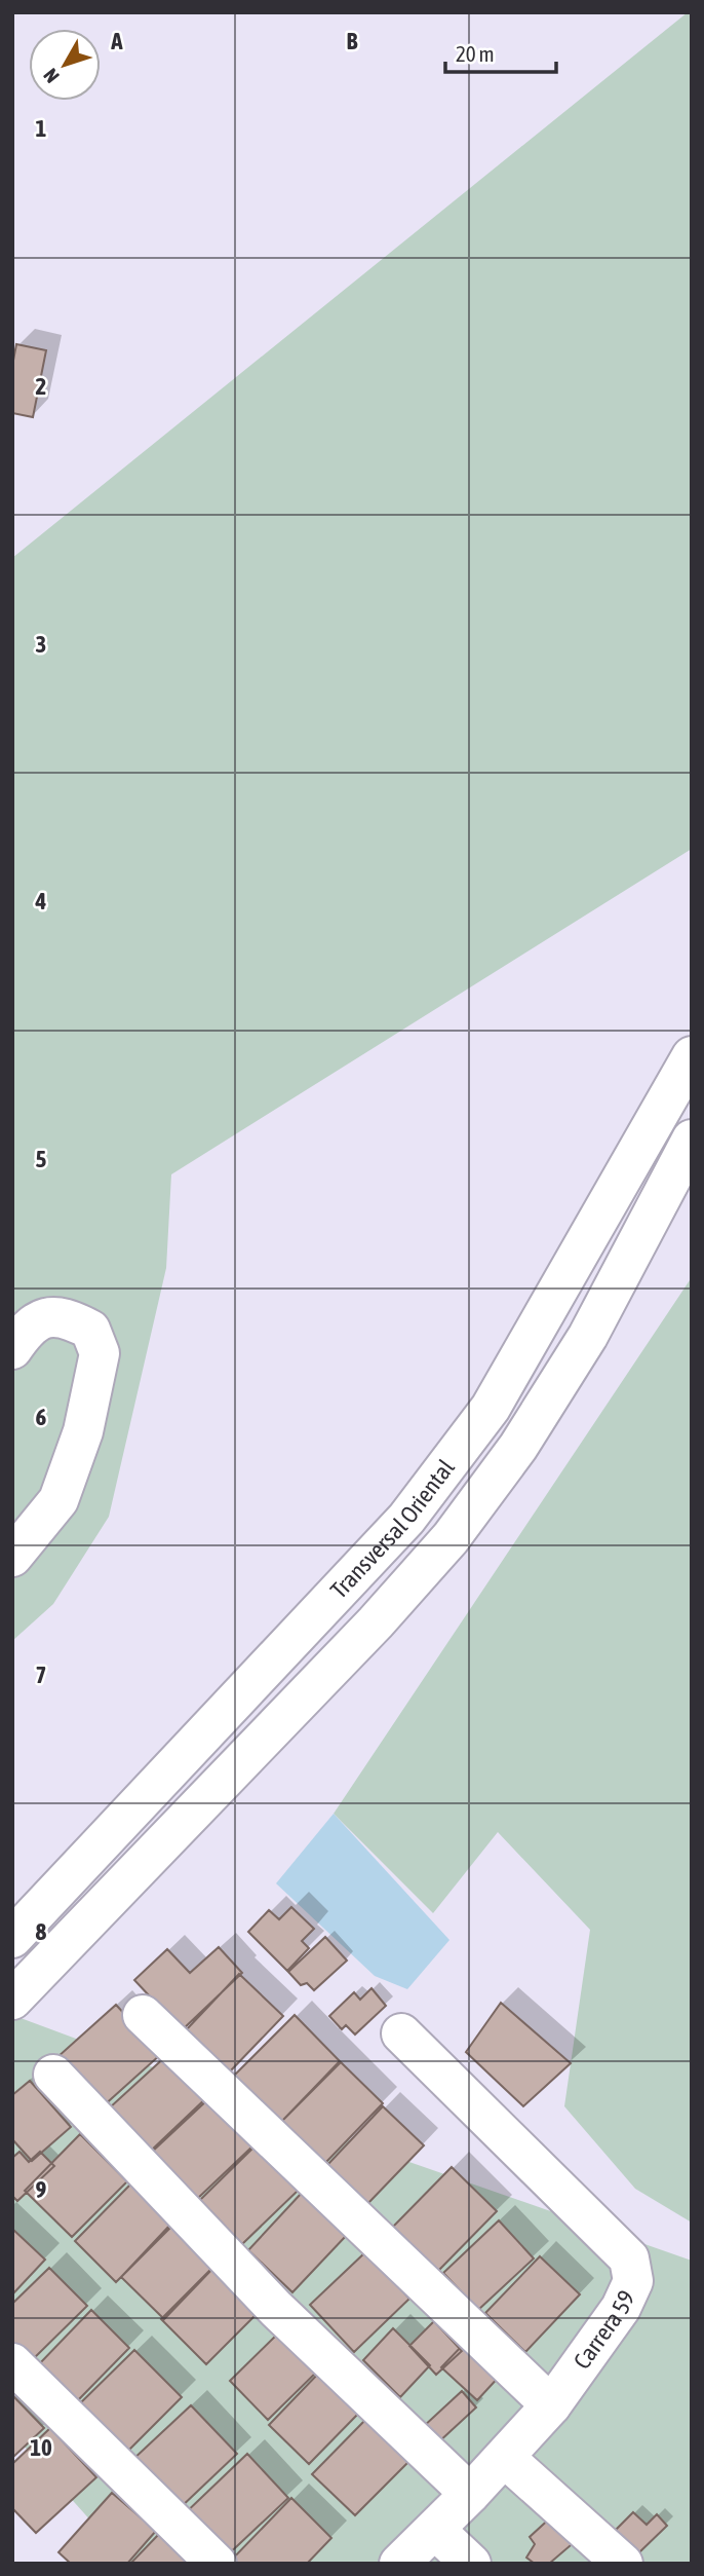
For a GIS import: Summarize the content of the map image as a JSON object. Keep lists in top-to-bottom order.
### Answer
{
  "streets": {
    "street": ["Transversal Oriental", "Carrera 59"]
  },
  "scale_bar": "20 m",
  "north": "bottom left",
  "grid": {
    "columns": ["A", "B"],
    "rows": [
      "1",
      "2",
      "3",
      "4",
      "5",
      "6",
      "7",
      "8",
      "9",
      "10"
    ]
  }
}
